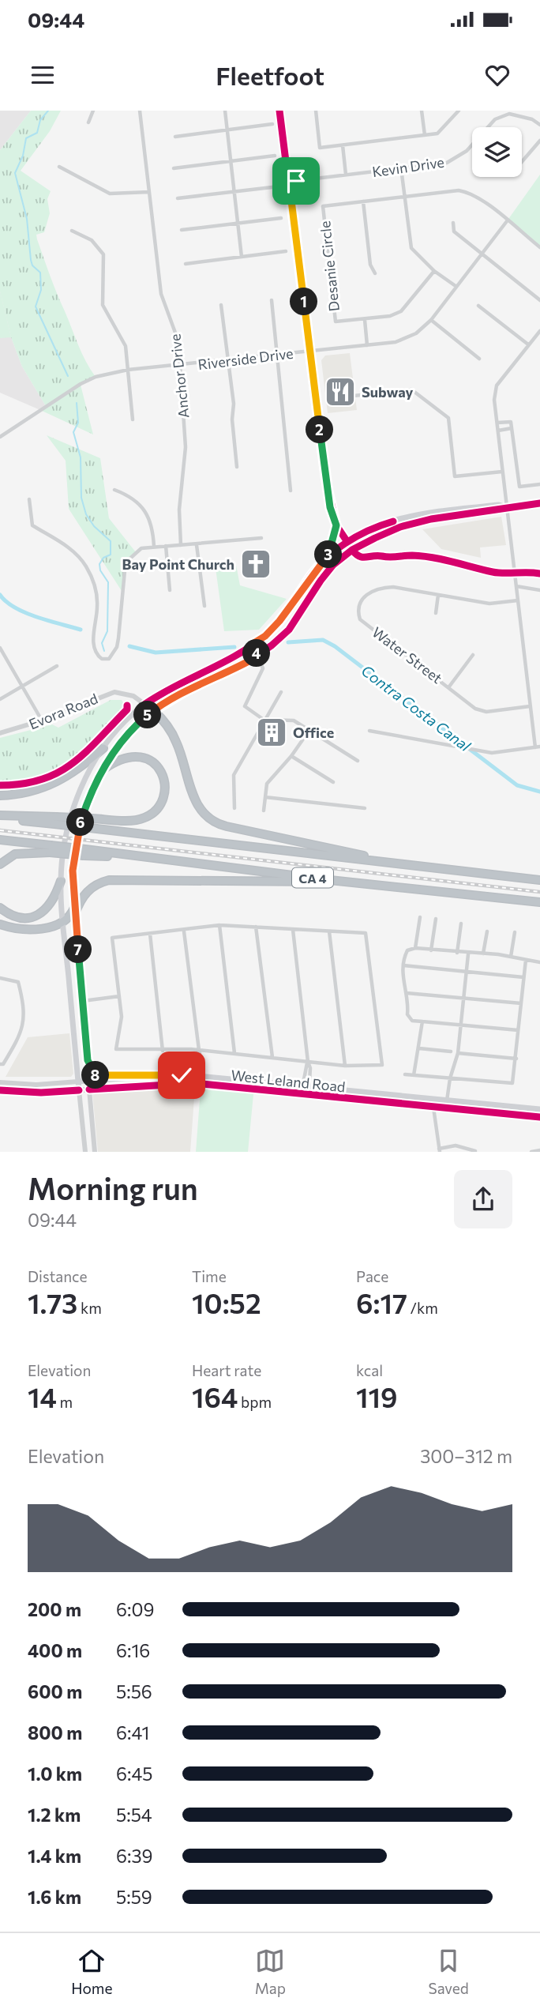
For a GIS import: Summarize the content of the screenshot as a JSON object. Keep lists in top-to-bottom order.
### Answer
{
  "streets": {
    "highway": ["CA 4"],
    "main road": ["West Leland Road"],
    "street": [
      "Kevin Drive",
      "Desanie Circle",
      "Riverside Drive",
      "Anchor Drive",
      "Water Street",
      "Evora Road"
    ]
  },
  "crossings": [
    ["Desanie Circle", "Riverside Drive"],
    ["Riverside Drive", "Anchor Drive"]
  ],
  "water": ["Contra Costa Canal"],
  "places": {
    "restaurant": ["Subway"],
    "church": ["Bay Point Church"],
    "building": ["Office"]
  },
  "page": {
    "status": "09:44",
    "header": "Fleetfoot",
    "pins": [
      "1",
      "2",
      "3",
      "4",
      "5",
      "6",
      "7",
      "8"
    ],
    "heading": ["Morning run", "09:44"],
    "stats": [
      ["Distance", "1.73 km"],
      ["Time", "10:52"],
      ["Pace", "6:17 /km"],
      ["Elevation", "14 m"],
      ["Heart rate", "164 bpm"],
      ["kcal", "119"]
    ],
    "chart": ["Elevation", "300–312 m"],
    "list": [
      {
        "name": "200 m",
        "note": "6:09"
      },
      {
        "name": "400 m",
        "note": "6:16"
      },
      {
        "name": "600 m",
        "note": "5:56"
      },
      {
        "name": "800 m",
        "note": "6:41"
      },
      {
        "name": "1.0 km",
        "note": "6:45"
      },
      {
        "name": "1.2 km",
        "note": "5:54"
      },
      {
        "name": "1.4 km",
        "note": "6:39"
      },
      {
        "name": "1.6 km",
        "note": "5:59"
      }
    ],
    "tabs": ["Home", "Map", "Saved"]
  }
}
